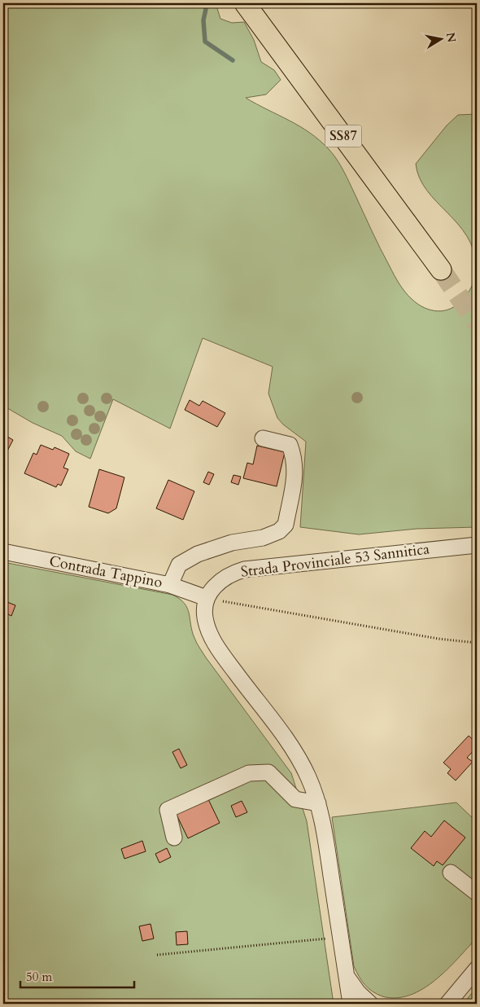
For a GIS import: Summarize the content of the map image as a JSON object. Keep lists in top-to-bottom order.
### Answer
{
  "streets": {
    "main road": ["SS87"],
    "street": ["Strada Provinciale 53 Sannitica", "Contrada Tappino"]
  },
  "crossings": [
    ["Strada Provinciale 53 Sannitica", "Contrada Tappino"]
  ],
  "scale_bar": "50 m",
  "north": "right"
}
